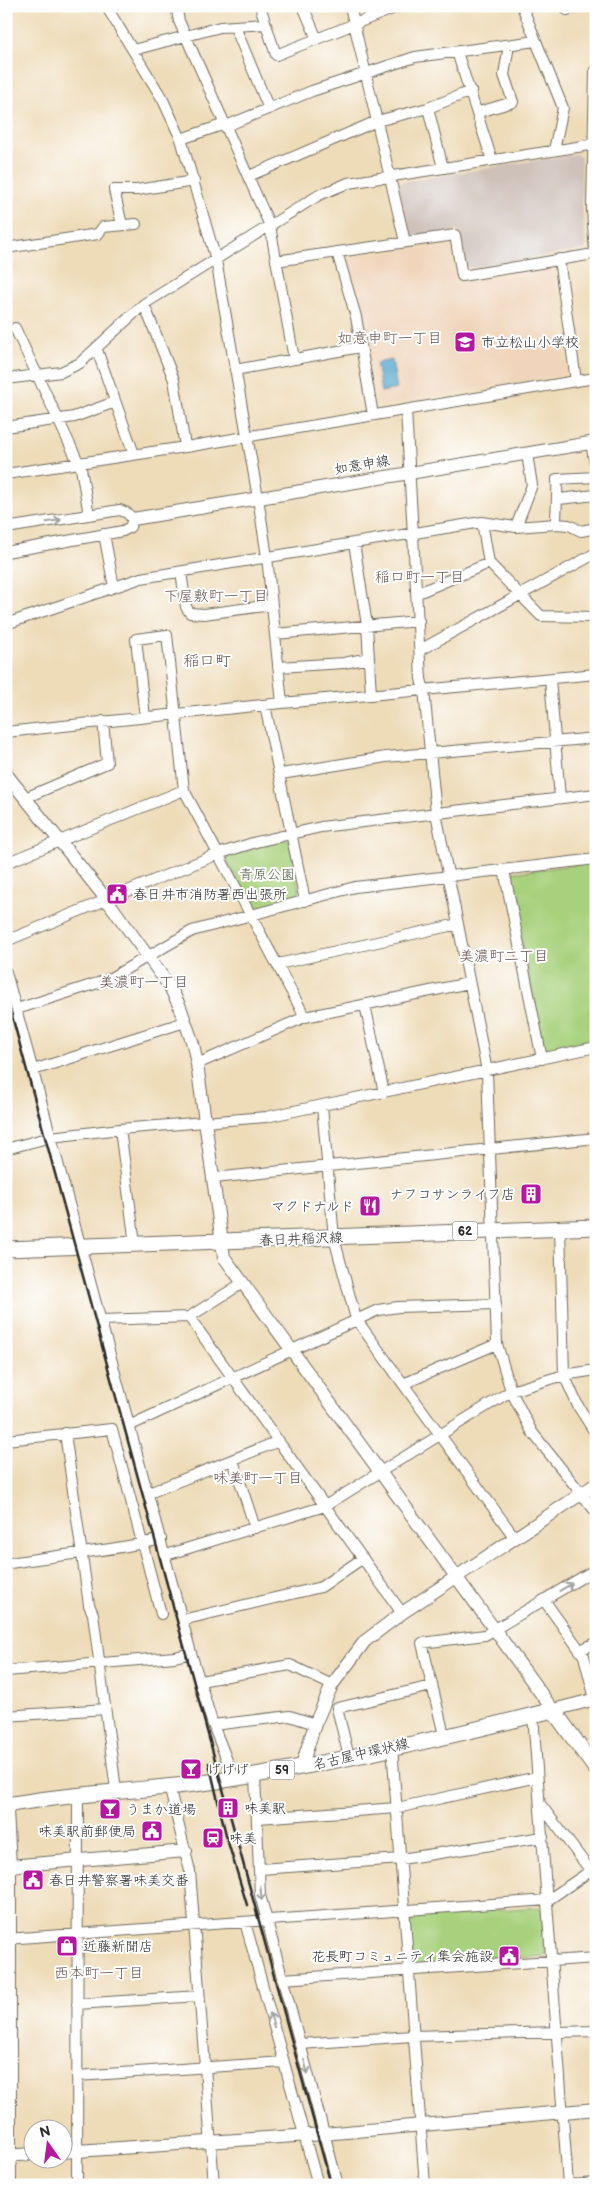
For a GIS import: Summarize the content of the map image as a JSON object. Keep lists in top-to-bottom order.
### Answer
{
  "streets": {
    "main road": [
      "62",
      "春日井稲沢線",
      "名古屋中環状線",
      "59"
    ],
    "street": ["如意申線"]
  },
  "districts": [
    "如意申町一丁目",
    "稲口町一丁目",
    "下屋敷町一丁目",
    "稲口町",
    "美濃町二丁目",
    "美濃町一丁目",
    "味美町一丁目",
    "西本町一丁目"
  ],
  "parks": ["青原公園"],
  "places": {
    "school or university": ["市立松山小学校"],
    "public building": [
      "春日井市消防署西出張所",
      "味美駅前郵便局",
      "春日井警察署味美交番",
      "花長町コミュニティ集会施設"
    ],
    "building": ["ナフコサンライフ店", "味美駅"],
    "restaurant": ["マクドナルド"],
    "bar": ["げげげ", "うまか道場"],
    "station": ["味美"],
    "shop": ["近藤新聞店"]
  },
  "north": "top"
}
